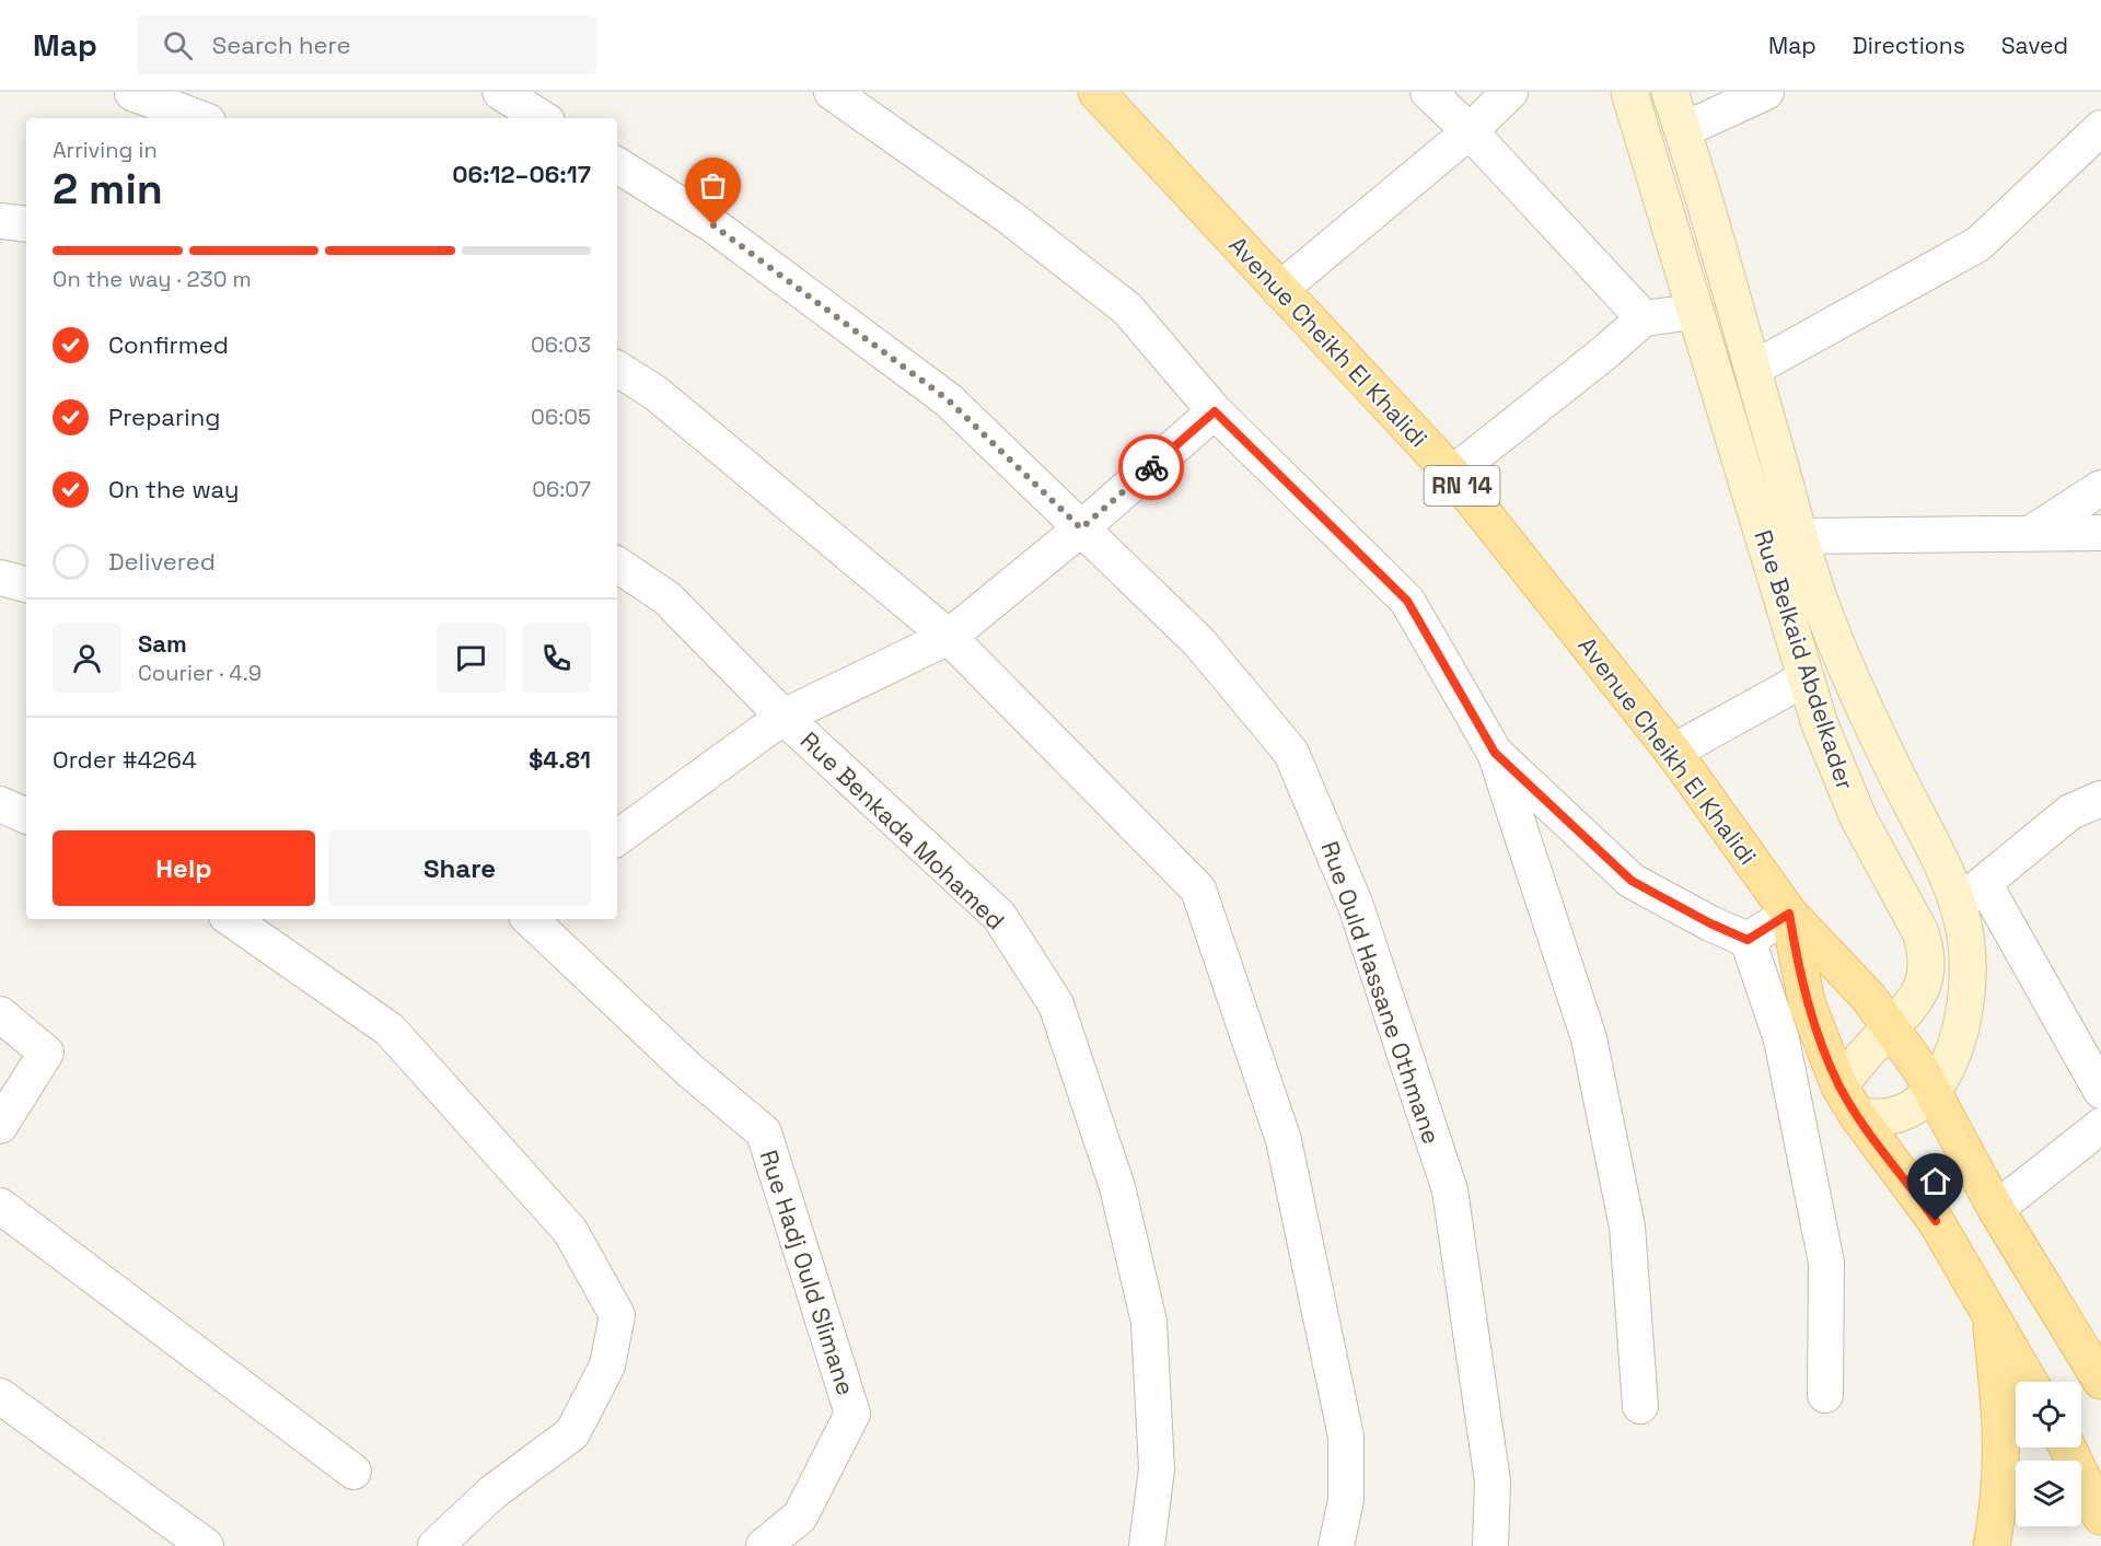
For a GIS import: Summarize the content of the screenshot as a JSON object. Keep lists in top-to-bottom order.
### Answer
{
  "streets": {
    "main road": ["Avenue Cheikh El Khalidi", "RN 14"],
    "street": [
      "Rue Belkaid Abdelkader",
      "Rue Benkada Mohamed",
      "Rue Ould Hassane Othmane",
      "Rue Hadj Ould Slimane"
    ]
  },
  "crossings": [
    ["Avenue Cheikh El Khalidi", "Rue Belkaid Abdelkader"]
  ],
  "page": {
    "header": "Map",
    "search": "Search here",
    "nav": ["Map", "Directions", "Saved"],
    "heading": ["2 min", "Arriving in", "06:12–06:17"],
    "panel": [
      "Sam",
      "Courier · 4.9",
      "Order #4264",
      "$4.81"
    ],
    "bar": "On the way · 230 m",
    "list": [
      ["Confirmed", "06:03"],
      ["Preparing", "06:05"],
      ["On the way", "06:07"],
      "Delivered"
    ],
    "buttons": ["Help", "Share"]
  }
}
